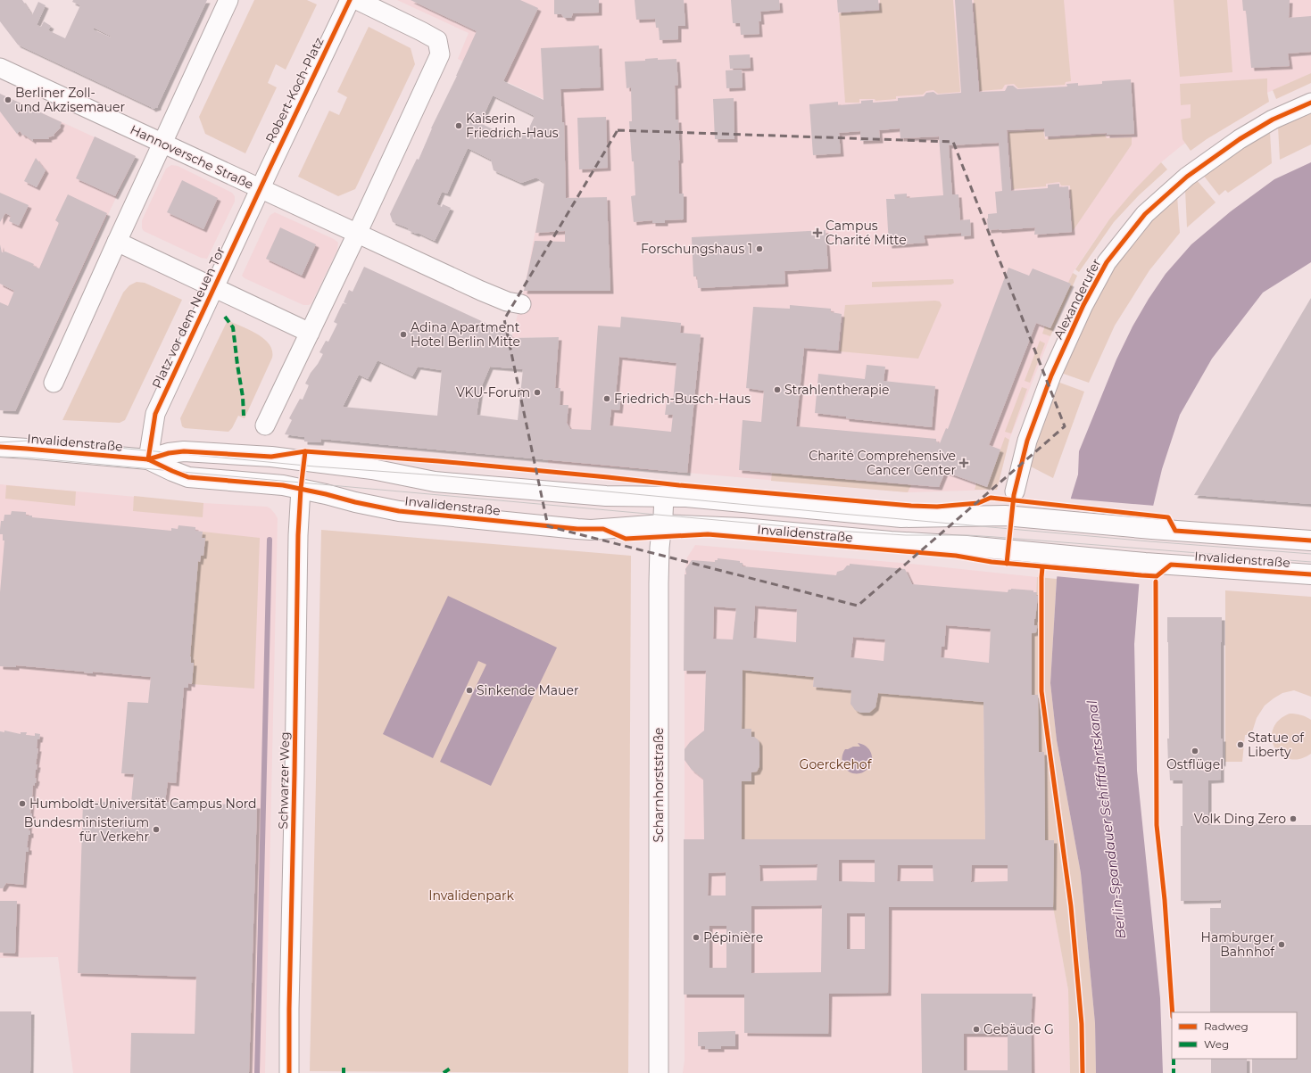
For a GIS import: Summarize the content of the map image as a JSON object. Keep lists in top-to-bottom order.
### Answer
{
  "streets": {
    "main road": ["Invalidenstraße"],
    "street": [
      "Robert-Koch-Platz",
      "Hannoversche Straße",
      "Alexanderufer",
      "Platz vor dem Neuen Tor",
      "Schwarzer Weg",
      "Scharnhorststraße"
    ]
  },
  "crossings": [
    ["Robert-Koch-Platz", "Hannoversche Straße"],
    ["Robert-Koch-Platz", "Platz vor dem Neuen Tor"],
    ["Hannoversche Straße", "Platz vor dem Neuen Tor"],
    ["Platz vor dem Neuen Tor", "Invalidenstraße"],
    ["Invalidenstraße", "Schwarzer Weg"],
    ["Invalidenstraße", "Scharnhorststraße"]
  ],
  "water": ["Berlin-Spandauer Schifffahrtskanal"],
  "parks": ["Goerckehof", "Invalidenpark"],
  "places": {
    "other": [
      "Berliner Zoll- und Akzisemauer",
      "Kaiserin Friedrich-Haus",
      "Forschungshaus 1",
      "Adina Apartment Hotel Berlin Mitte",
      "Strahlentherapie",
      "VKU-Forum",
      "Friedrich-Busch-Haus",
      "Sinkende Mauer",
      "Statue of Liberty",
      "Ostflügel",
      "Humboldt-Universität Campus Nord",
      "Volk Ding Zero",
      "Bundesministerium für Verkehr",
      "Pépinière",
      "Hamburger Bahnhof",
      "Gebäude G"
    ],
    "health": ["Campus Charité Mitte", "Charité Comprehensive Cancer Center"]
  },
  "legend": ["Radweg", "Weg"]
}
